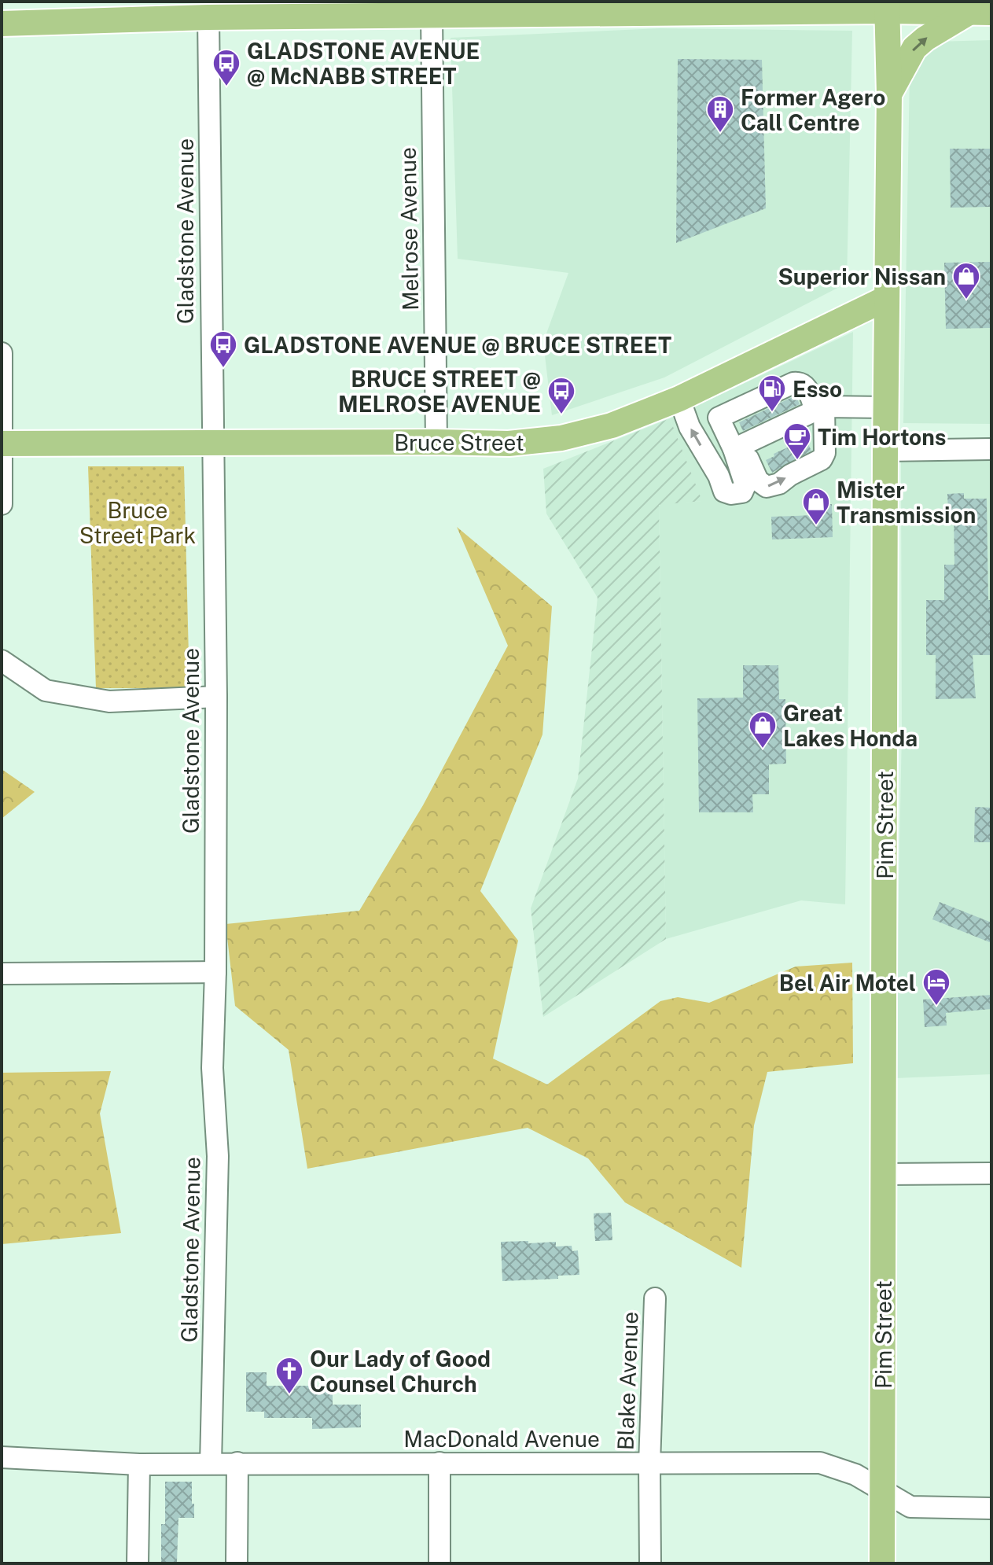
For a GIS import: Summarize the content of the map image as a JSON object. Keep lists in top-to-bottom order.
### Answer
{
  "streets": {
    "main road": ["Bruce Street", "Pim Street"],
    "street": [
      "Melrose Avenue",
      "Gladstone Avenue",
      "Blake Avenue",
      "MacDonald Avenue"
    ]
  },
  "crossings": [
    ["Melrose Avenue", "Bruce Street"],
    ["Gladstone Avenue", "Bruce Street"],
    ["Gladstone Avenue", "MacDonald Avenue"],
    ["Bruce Street", "Pim Street"],
    ["Pim Street", "MacDonald Avenue"],
    ["Blake Avenue", "MacDonald Avenue"]
  ],
  "parks": ["Bruce Street Park"],
  "places": {
    "bus stop": ["GLADSTONE AVENUE @ McNABB STREET", "GLADSTONE AVENUE @ BRUCE STREET", "BRUCE STREET @ MELROSE AVENUE"],
    "building": ["Former Agero Call Centre"],
    "shop": ["Superior Nissan", "Mister Transmission", "Great Lakes Honda"],
    "fuel station": ["Esso"],
    "cafe": ["Tim Hortons"],
    "hotel": ["Bel Air Motel"],
    "church": ["Our Lady of Good Counsel Church"]
  }
}
